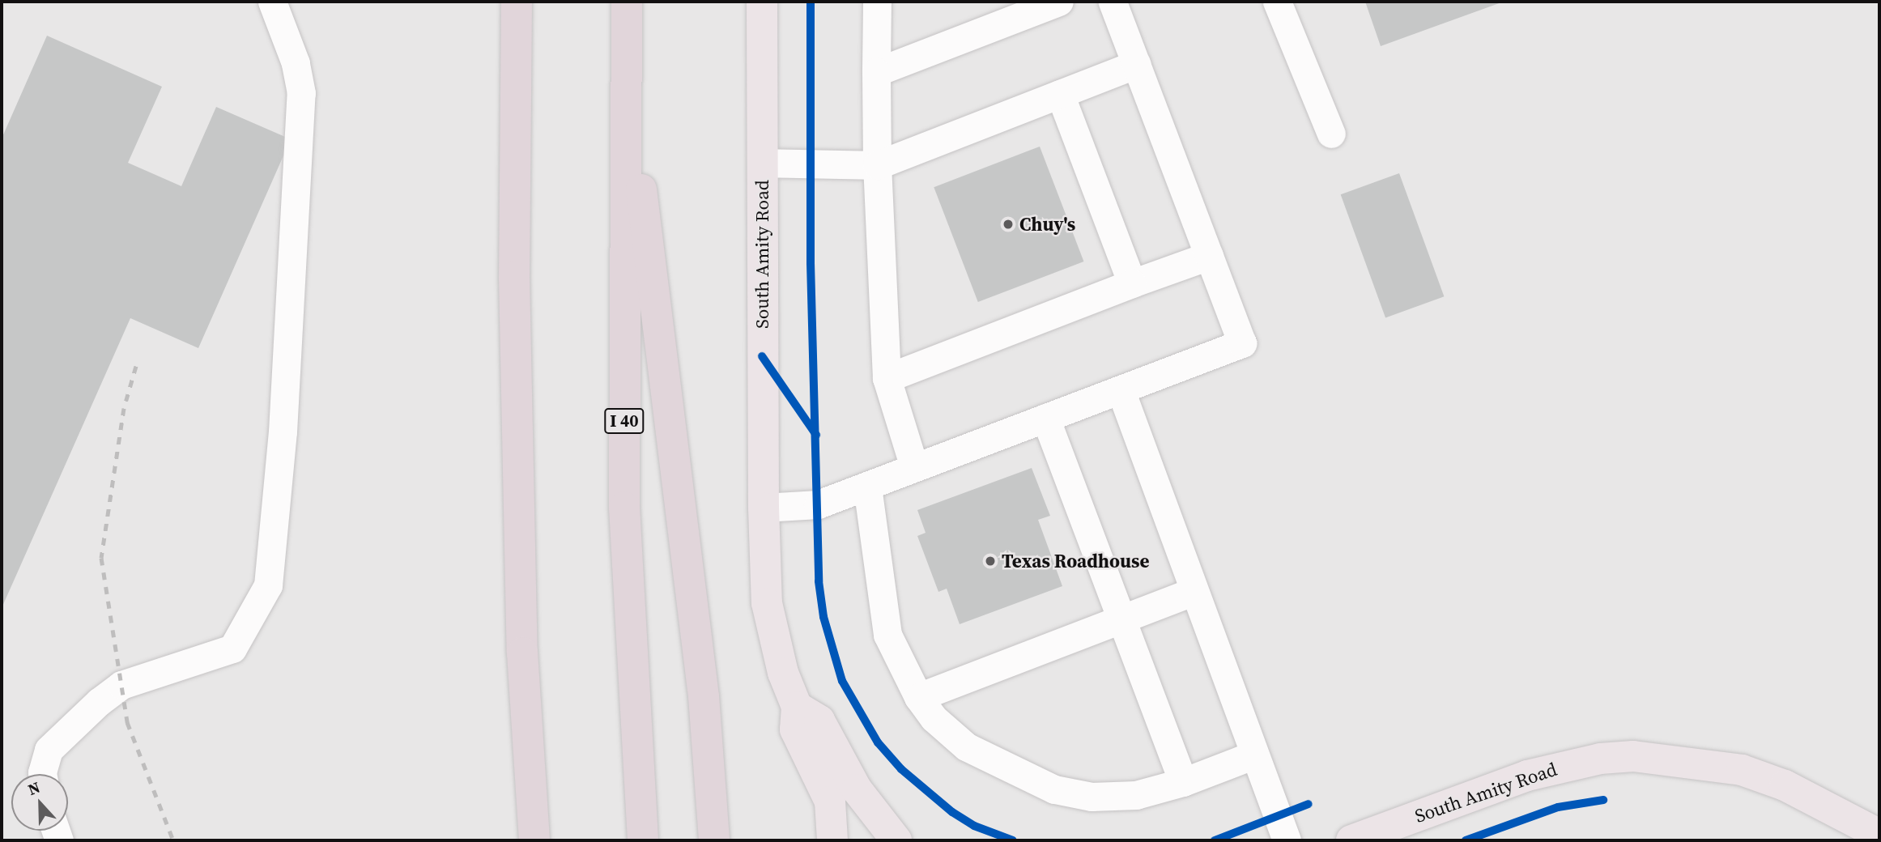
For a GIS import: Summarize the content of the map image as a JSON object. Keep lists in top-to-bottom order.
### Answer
{
  "streets": {
    "highway": ["I 40"],
    "main road": ["South Amity Road"]
  },
  "places": ["Chuy's", "Texas Roadhouse"],
  "north": "top"
}
